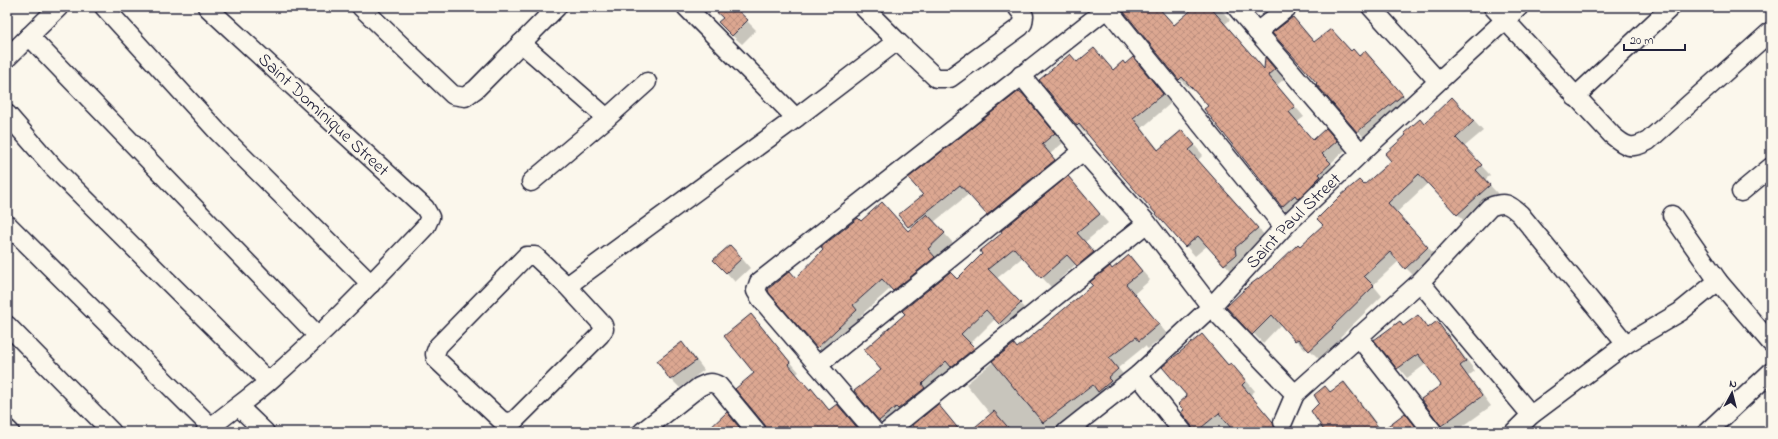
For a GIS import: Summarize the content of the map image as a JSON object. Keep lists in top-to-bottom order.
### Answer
{
  "streets": {
    "street": ["Saint Dominique Street", "Saint Paul Street"]
  },
  "scale_bar": "20 m",
  "north": "top"
}
